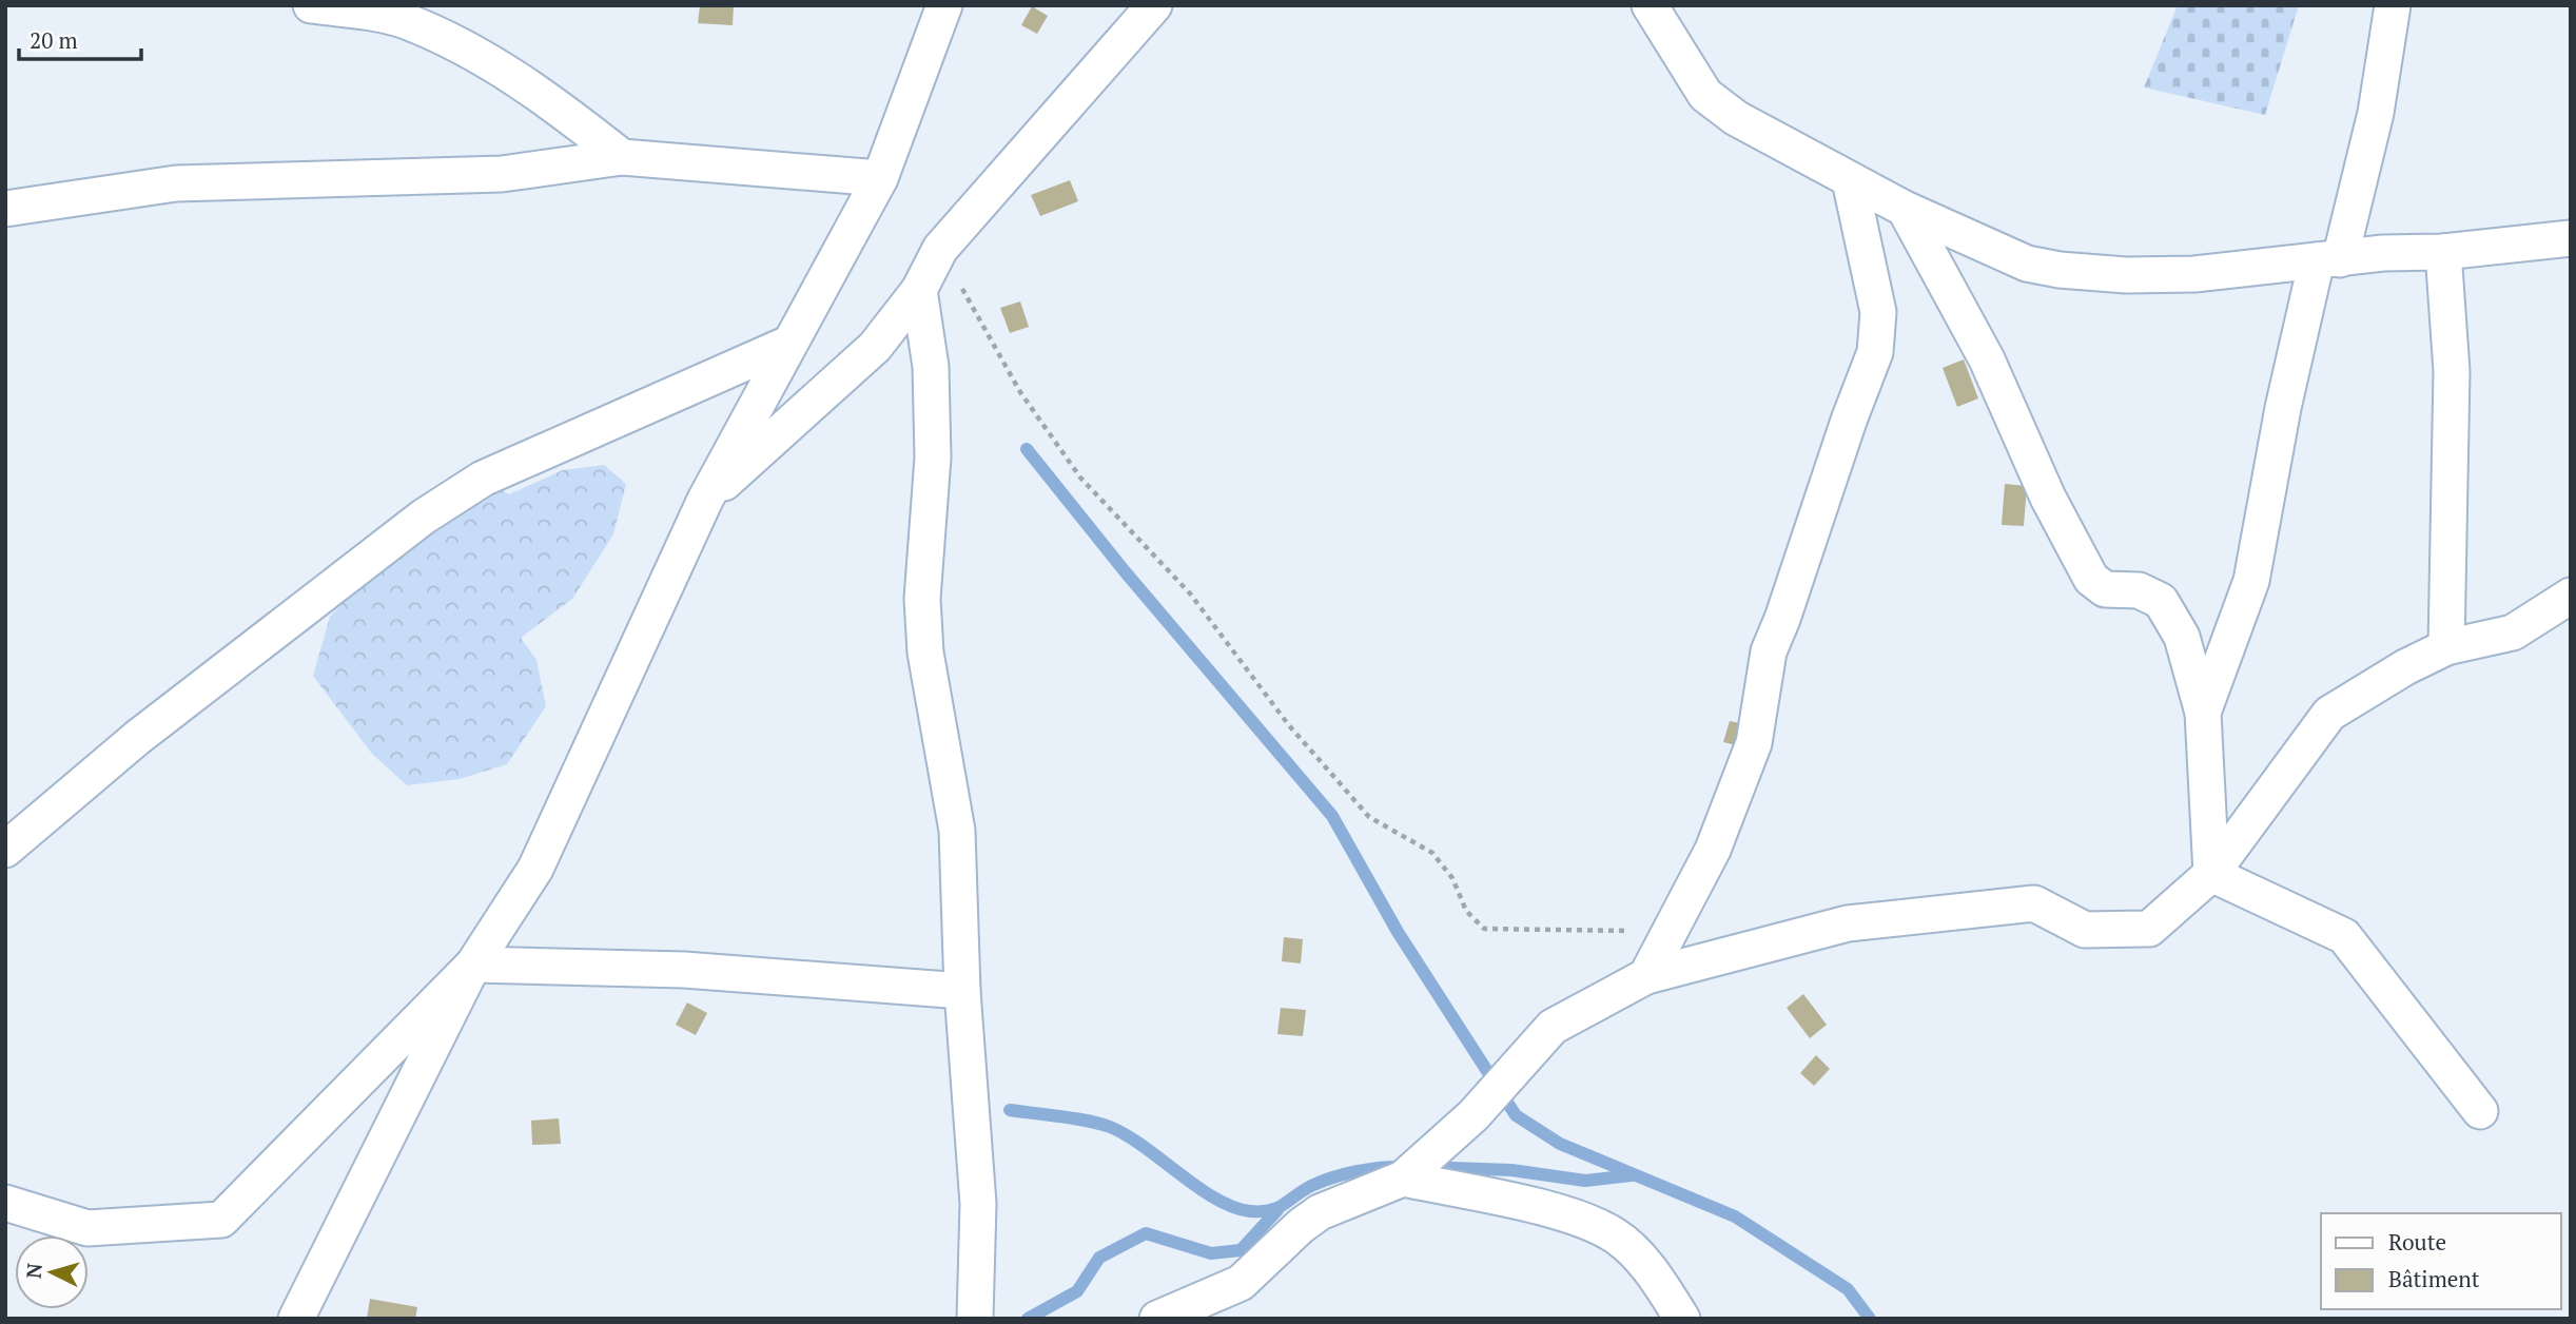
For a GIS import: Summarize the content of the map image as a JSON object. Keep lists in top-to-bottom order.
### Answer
{
  "legend": ["Route", "Bâtiment"],
  "scale_bar": "20 m",
  "north": "left"
}
